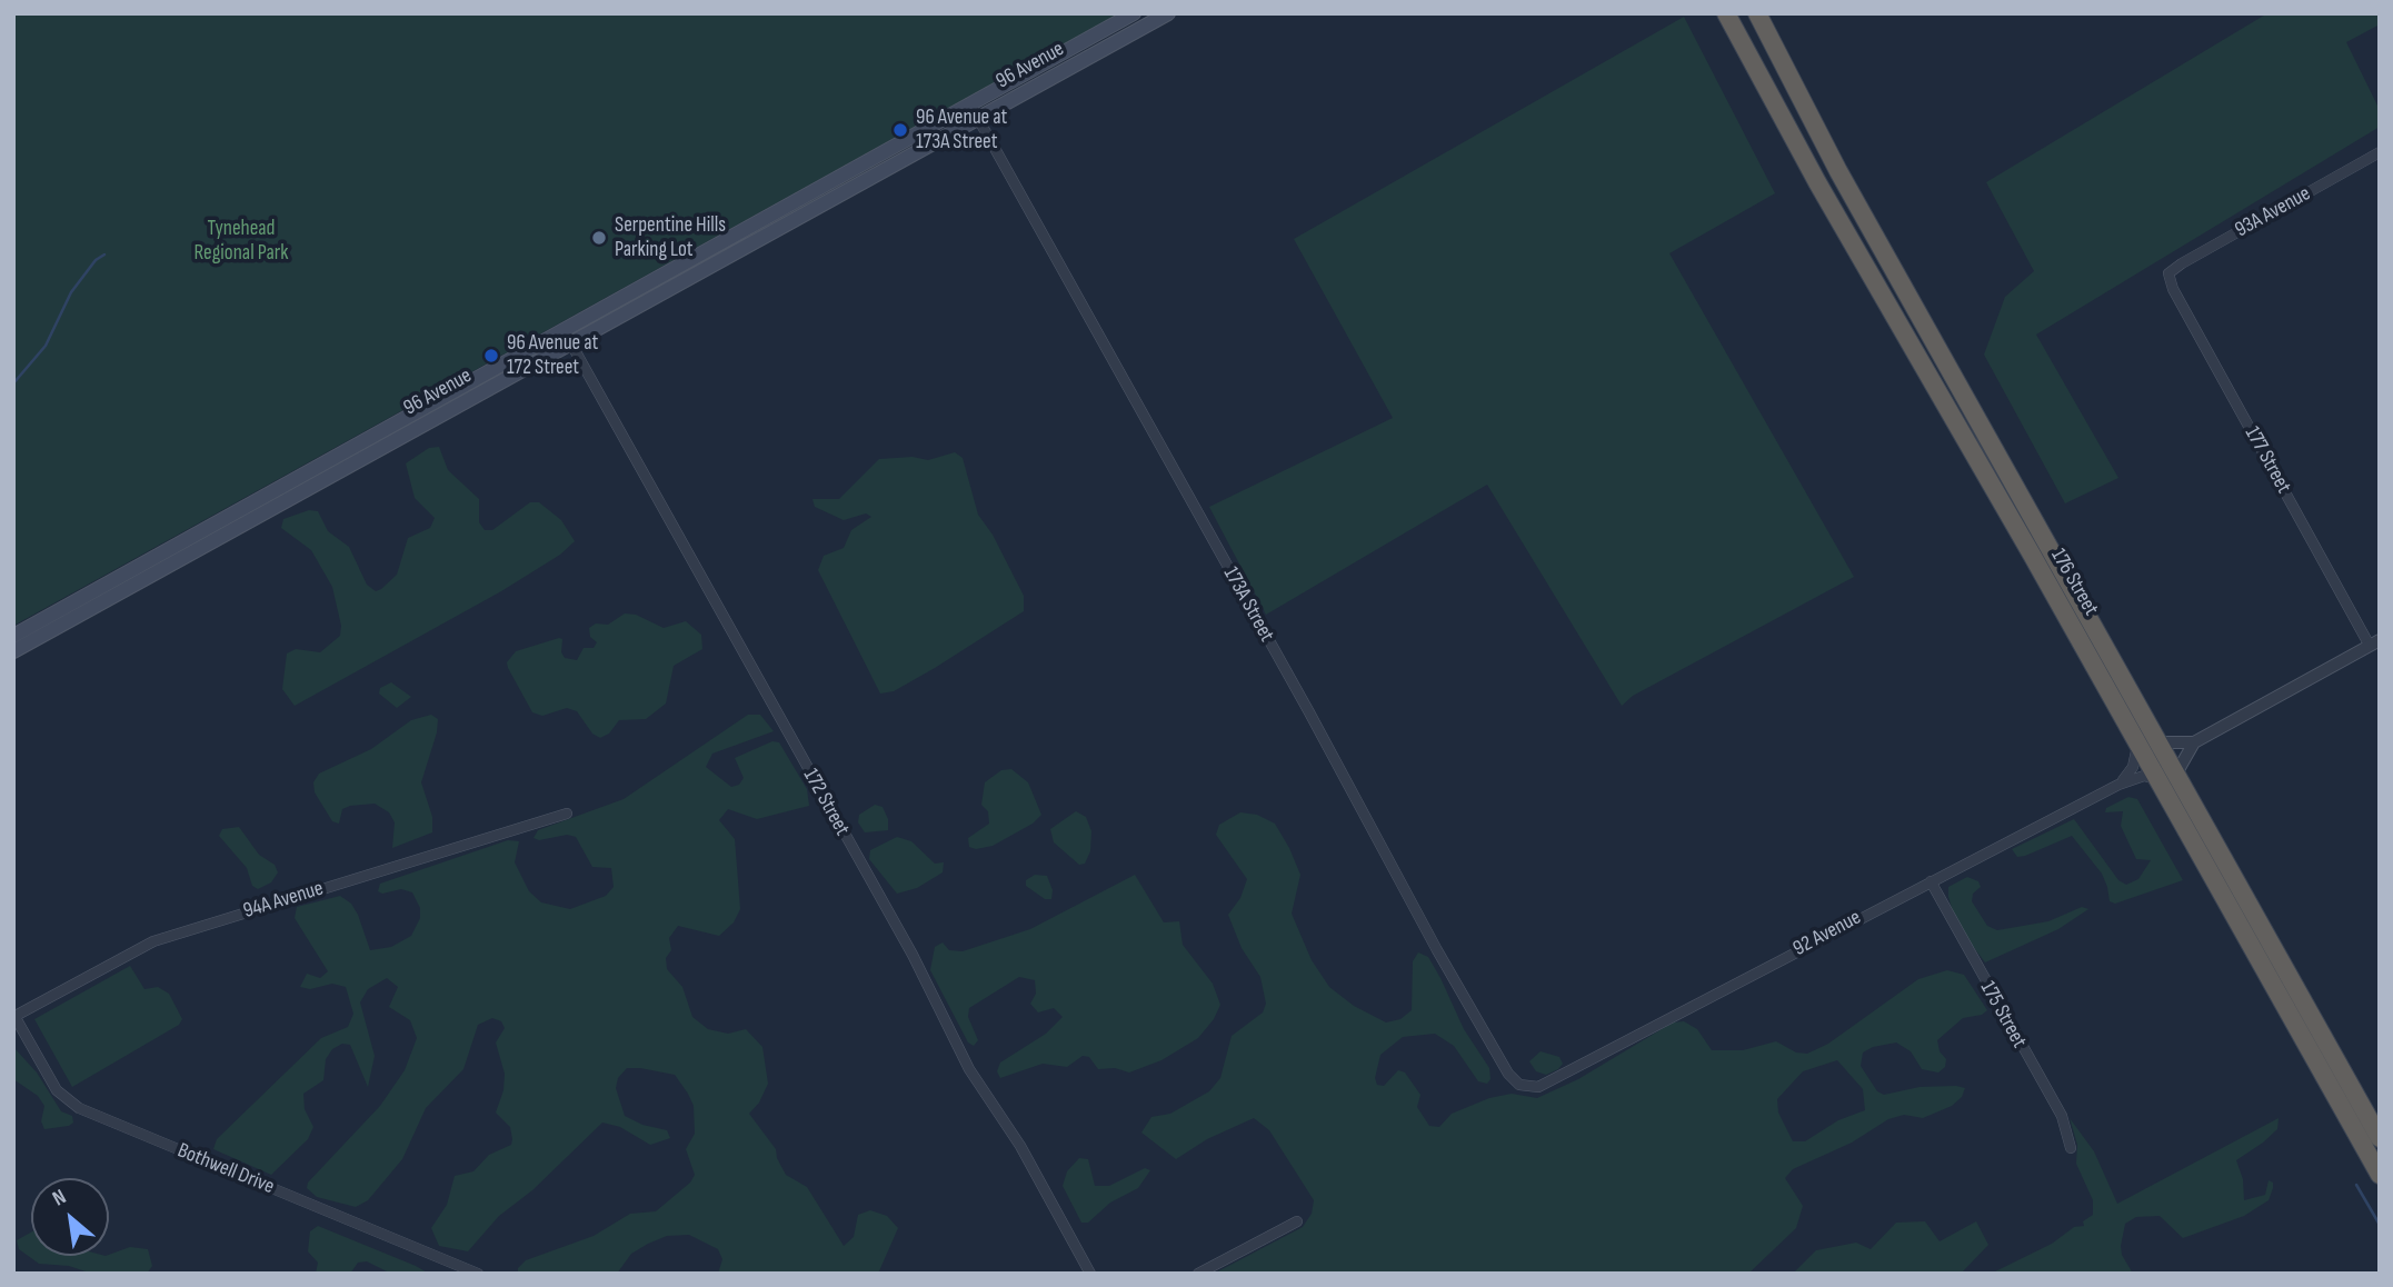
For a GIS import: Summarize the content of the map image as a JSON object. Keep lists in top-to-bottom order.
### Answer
{
  "streets": {
    "highway": ["176 Street"],
    "main road": ["96 Avenue"],
    "street": [
      "93A Avenue",
      "177 Street",
      "173A Street",
      "172 Street",
      "94A Avenue",
      "92 Avenue",
      "175 Street",
      "Bothwell Drive"
    ]
  },
  "crossings": [
    ["96 Avenue", "173A Street"],
    ["96 Avenue", "172 Street"],
    ["93A Avenue", "177 Street"],
    ["176 Street", "92 Avenue"],
    ["173A Street", "92 Avenue"],
    ["94A Avenue", "Bothwell Drive"],
    ["92 Avenue", "175 Street"]
  ],
  "parks": ["Tynehead Regional Park"],
  "places": ["96 Avenue at 173A Street", "Serpentine Hills Parking Lot", "96 Avenue at 172 Street"],
  "north": "top left"
}
